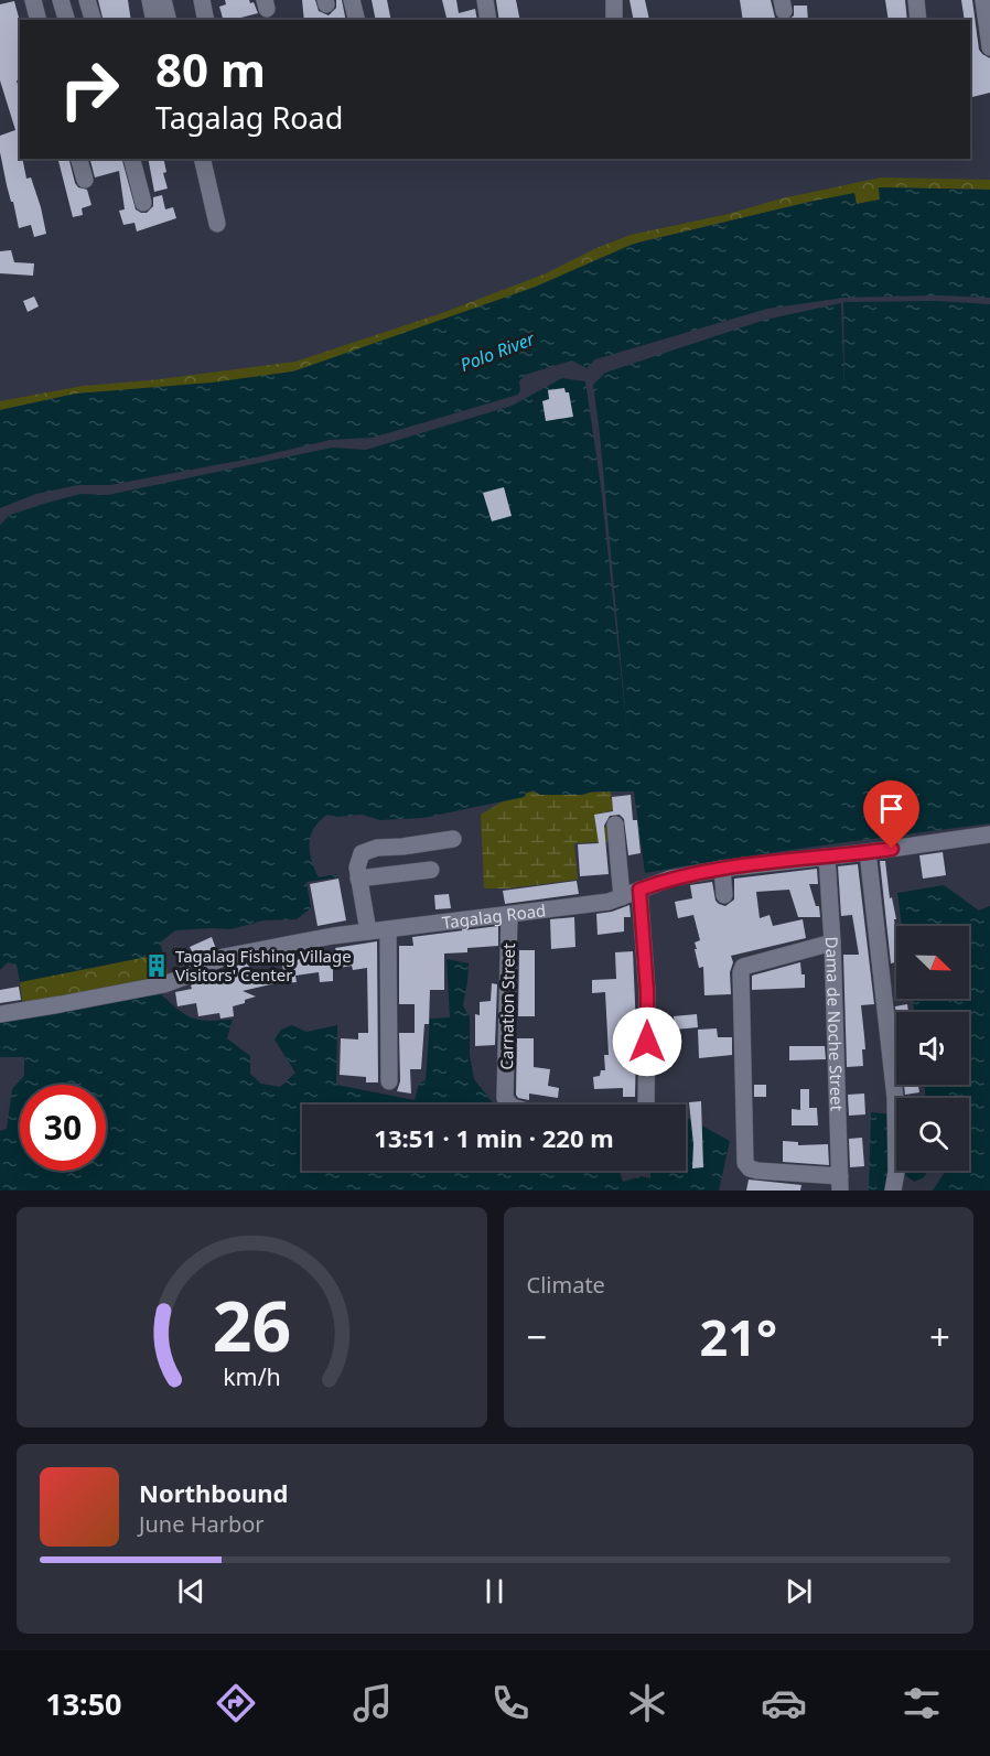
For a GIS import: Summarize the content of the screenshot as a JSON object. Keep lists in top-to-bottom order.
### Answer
{
  "streets": {
    "street": ["Tagalag Road", "Carnation Street", "Dama de Noche Street"]
  },
  "crossings": [
    ["Tagalag Road", "Carnation Street"],
    ["Tagalag Road", "Dama de Noche Street"]
  ],
  "water": ["Polo River"],
  "places": {
    "building": ["Tagalag Fishing Village Visitors' Center"]
  },
  "north": "bottom right",
  "page": {
    "turn": ["80 m", "Tagalag Road"],
    "limit": "30",
    "trip": "13:51 · 1 min · 220 m",
    "tile": "Climate",
    "heat": ["−", "21°", "+"],
    "song": ["Northbound", "June Harbor"],
    "tabs": "13:50",
    "gauge": ["26", "km/h"]
  }
}
